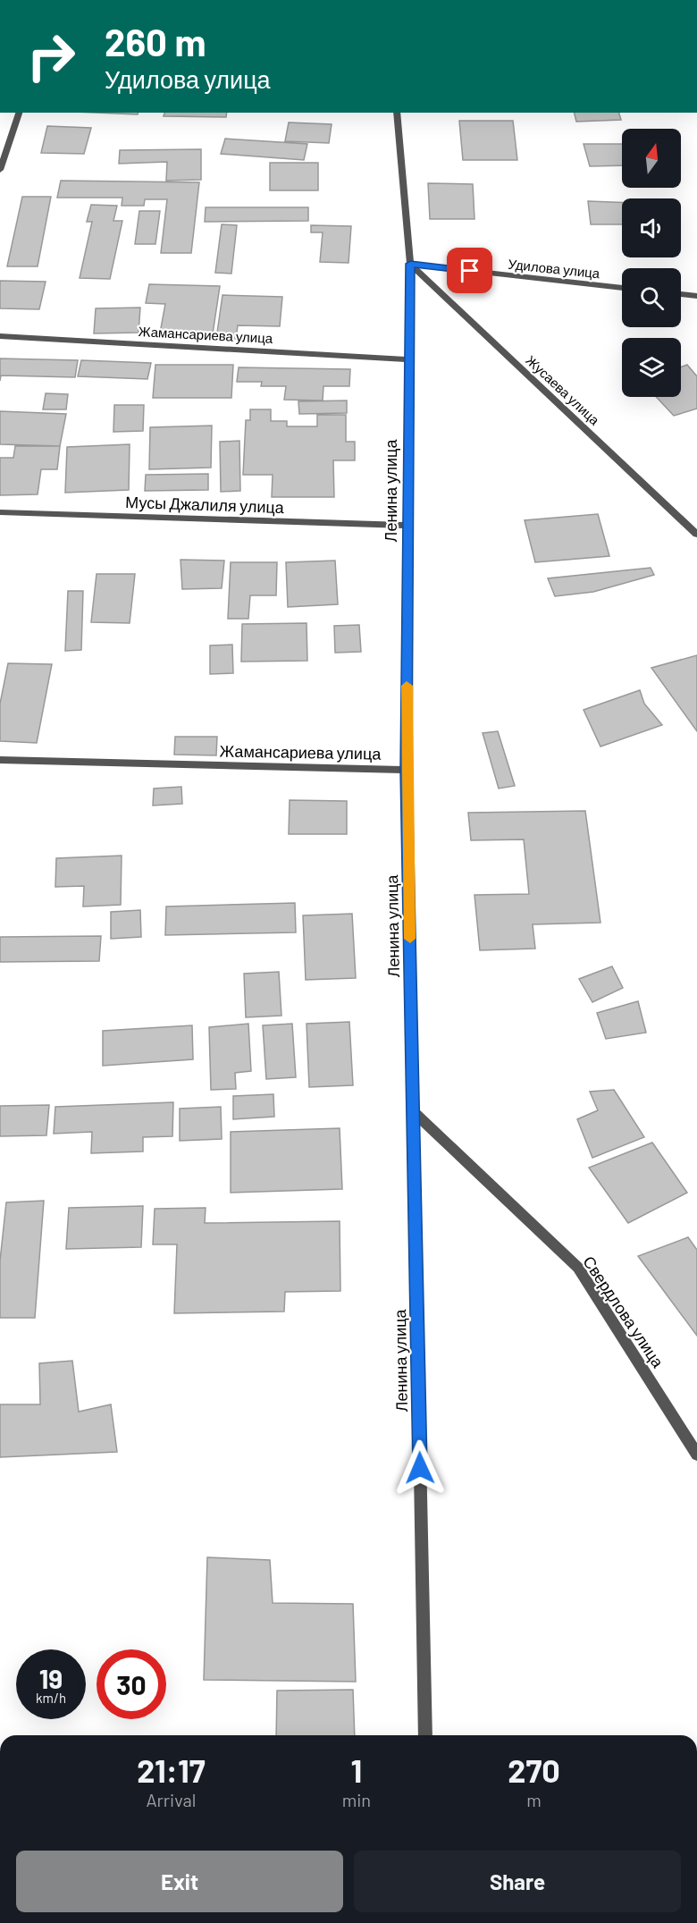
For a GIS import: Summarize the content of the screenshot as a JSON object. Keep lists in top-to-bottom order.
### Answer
{
  "streets": {
    "street": [
      "Удилова улица",
      "Жамансариева улица",
      "Жусаева улица",
      "Ленина улица",
      "Мусы Джалиля улица",
      "Свердлова улица"
    ]
  },
  "crossings": [
    ["Удилова улица", "Жусаева улица"],
    ["Удилова улица", "Ленина улица"],
    ["Жамансариева улица", "Ленина улица"],
    ["Жусаева улица", "Ленина улица"],
    ["Ленина улица", "Мусы Джалиля улица"],
    ["Ленина улица", "Свердлова улица"]
  ],
  "north": "top",
  "page": {
    "turn": ["260 m", "Удилова улица"],
    "speed": "19 km/h",
    "limit": "30",
    "eta": [
      "21:17",
      "Arrival",
      "1",
      "min",
      "270",
      "m"
    ],
    "buttons": ["Exit", "Share"]
  }
}
